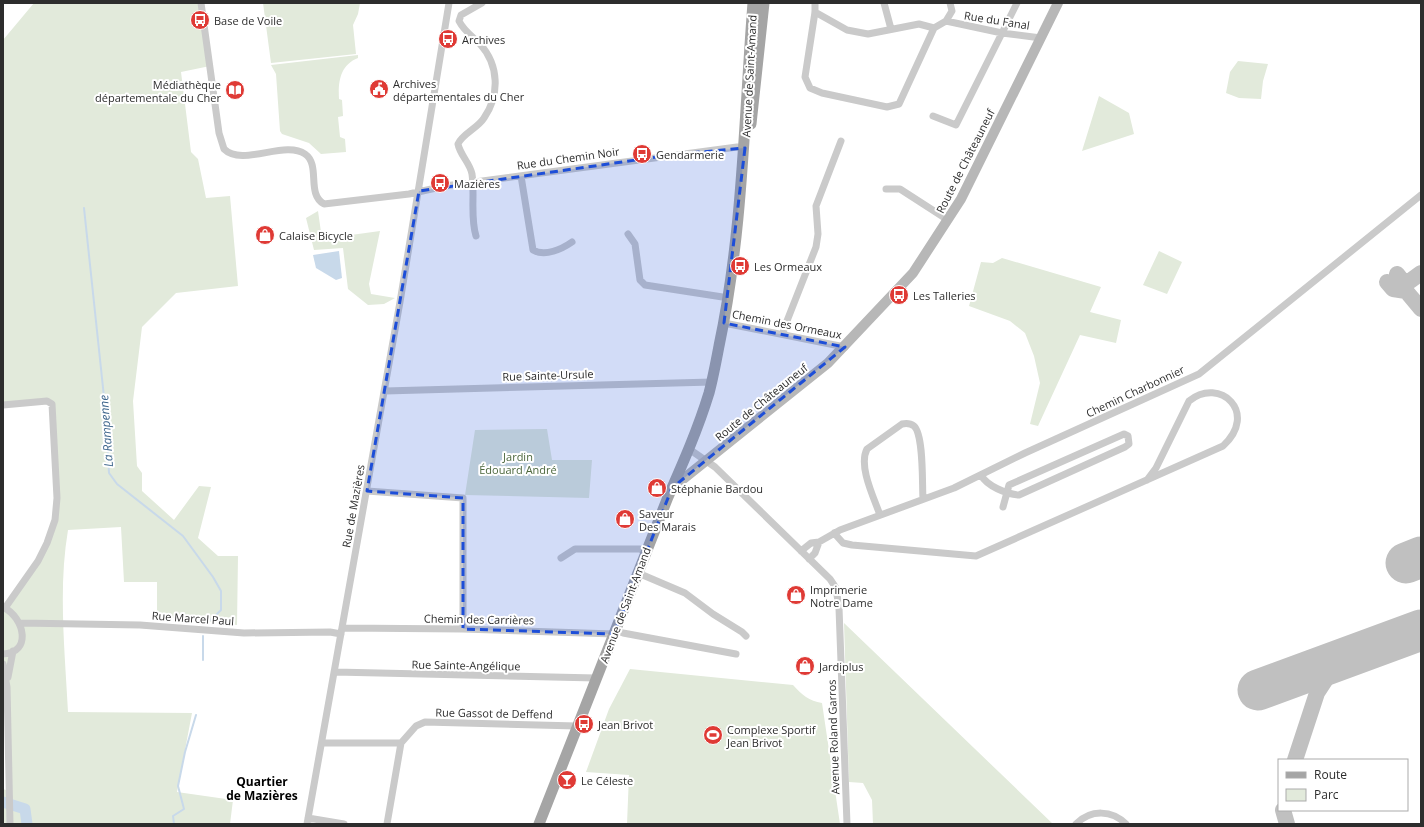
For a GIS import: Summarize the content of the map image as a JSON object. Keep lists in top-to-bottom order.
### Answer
{
  "streets": {
    "main road": ["Avenue de Saint-Amand", "Route de Châteauneuf"],
    "street": [
      "Rue du Fanal",
      "Rue du Chemin Noir",
      "Chemin des Ormeaux",
      "Rue Sainte-Ursule",
      "Chemin Charbonnier",
      "Rue de Mazières",
      "Rue Marcel Paul",
      "Chemin des Carrières",
      "Rue Sainte-Angélique",
      "Rue Gassot de Deffend",
      "Avenue Roland Garros"
    ]
  },
  "crossings": [
    ["Rue du Fanal", "Route de Châteauneuf"],
    ["Avenue de Saint-Amand", "Rue du Chemin Noir"],
    ["Avenue de Saint-Amand", "Route de Châteauneuf"],
    ["Avenue de Saint-Amand", "Chemin des Ormeaux"],
    ["Avenue de Saint-Amand", "Rue Sainte-Ursule"],
    ["Avenue de Saint-Amand", "Chemin des Carrières"],
    ["Avenue de Saint-Amand", "Rue Sainte-Angélique"],
    ["Avenue de Saint-Amand", "Rue Gassot de Deffend"],
    ["Avenue de Saint-Amand", "Avenue Roland Garros"],
    ["Rue du Chemin Noir", "Rue de Mazières"],
    ["Route de Châteauneuf", "Chemin des Ormeaux"],
    ["Route de Châteauneuf", "Avenue Roland Garros"],
    ["Rue Sainte-Ursule", "Rue de Mazières"],
    ["Chemin Charbonnier", "Avenue Roland Garros"],
    ["Rue de Mazières", "Rue Marcel Paul"],
    ["Rue de Mazières", "Chemin des Carrières"],
    ["Rue de Mazières", "Rue Sainte-Angélique"],
    ["Rue Marcel Paul", "Chemin des Carrières"]
  ],
  "districts": ["Quartier de Mazières"],
  "water": ["La Rampenne"],
  "parks": ["Jardin Édouard André"],
  "places": {
    "bus stop": [
      "Base de Voile",
      "Archives",
      "Gendarmerie",
      "Mazières",
      "Les Ormeaux",
      "Les Talleries",
      "Jean Brivot"
    ],
    "public building": ["Archives départementales du Cher"],
    "library": ["Médiathèque départementale du Cher"],
    "shop": [
      "Calaise Bicycle",
      "Stéphanie Bardou",
      "Saveur Des Marais",
      "Imprimerie Notre Dame",
      "Jardiplus"
    ],
    "sports": ["Complexe Sportif Jean Brivot"],
    "bar": ["Le Céleste"]
  },
  "legend": ["Route", "Parc"]
}
